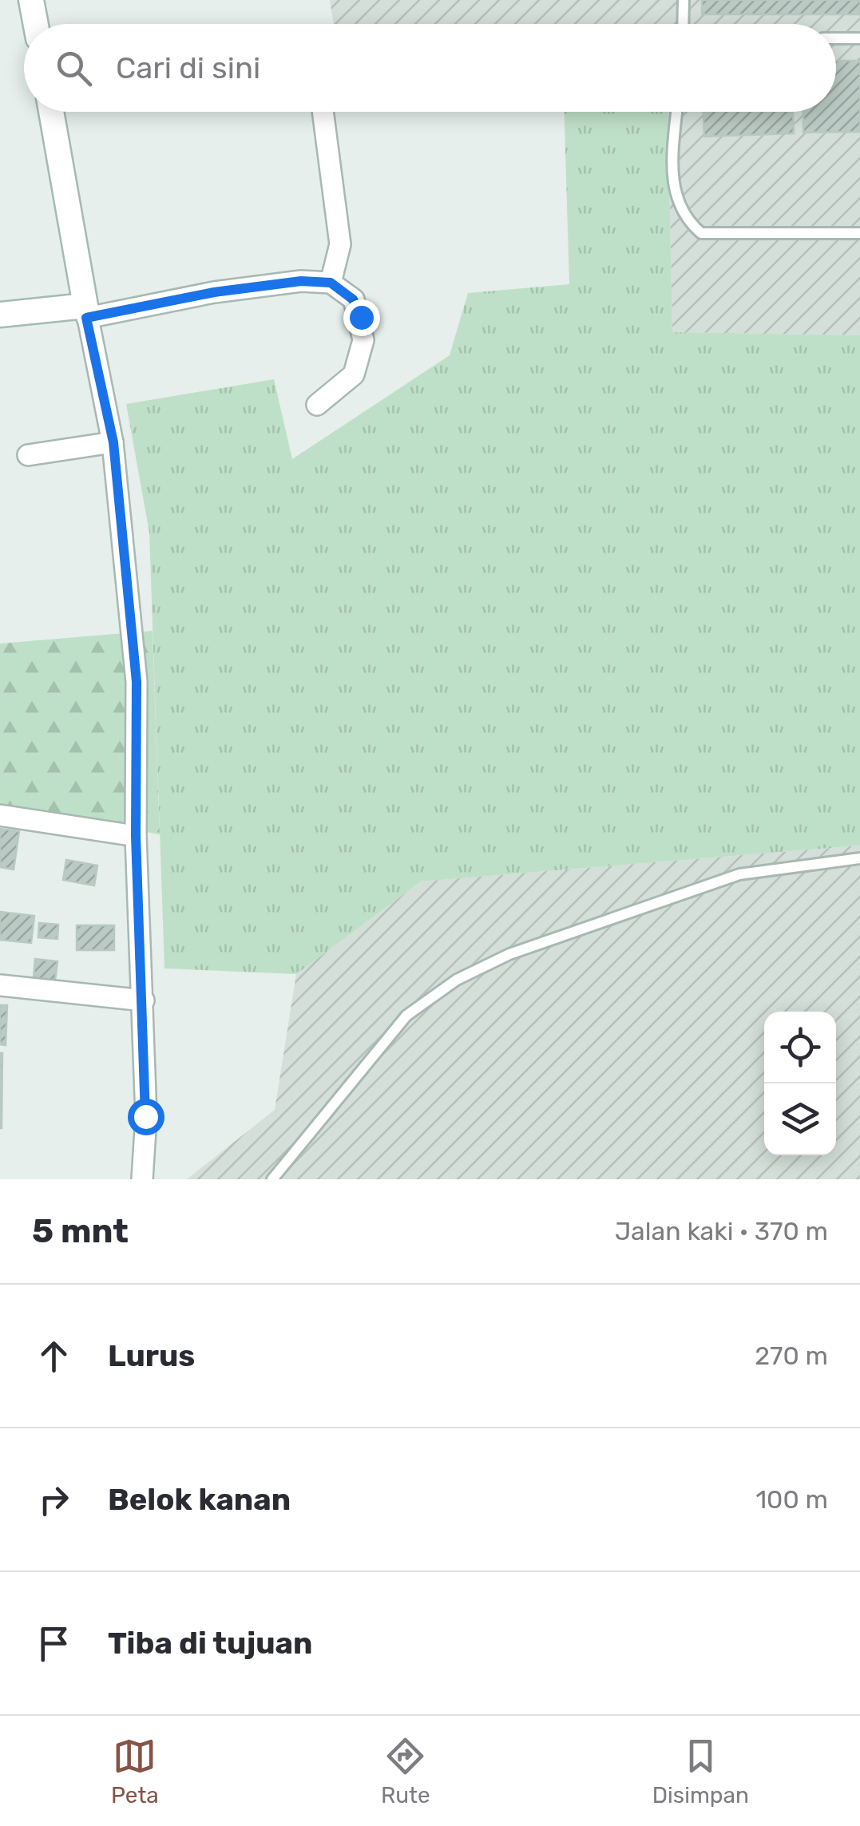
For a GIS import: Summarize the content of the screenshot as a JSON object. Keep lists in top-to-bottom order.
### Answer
{
  "page": {
    "search": "Cari di sini",
    "heading": ["5 mnt", "Jalan kaki · 370 m"],
    "list": [
      ["Lurus", "270 m"],
      ["Belok kanan", "100 m"],
      "Tiba di tujuan"
    ],
    "nav": ["Peta", "Rute", "Disimpan"]
  }
}
